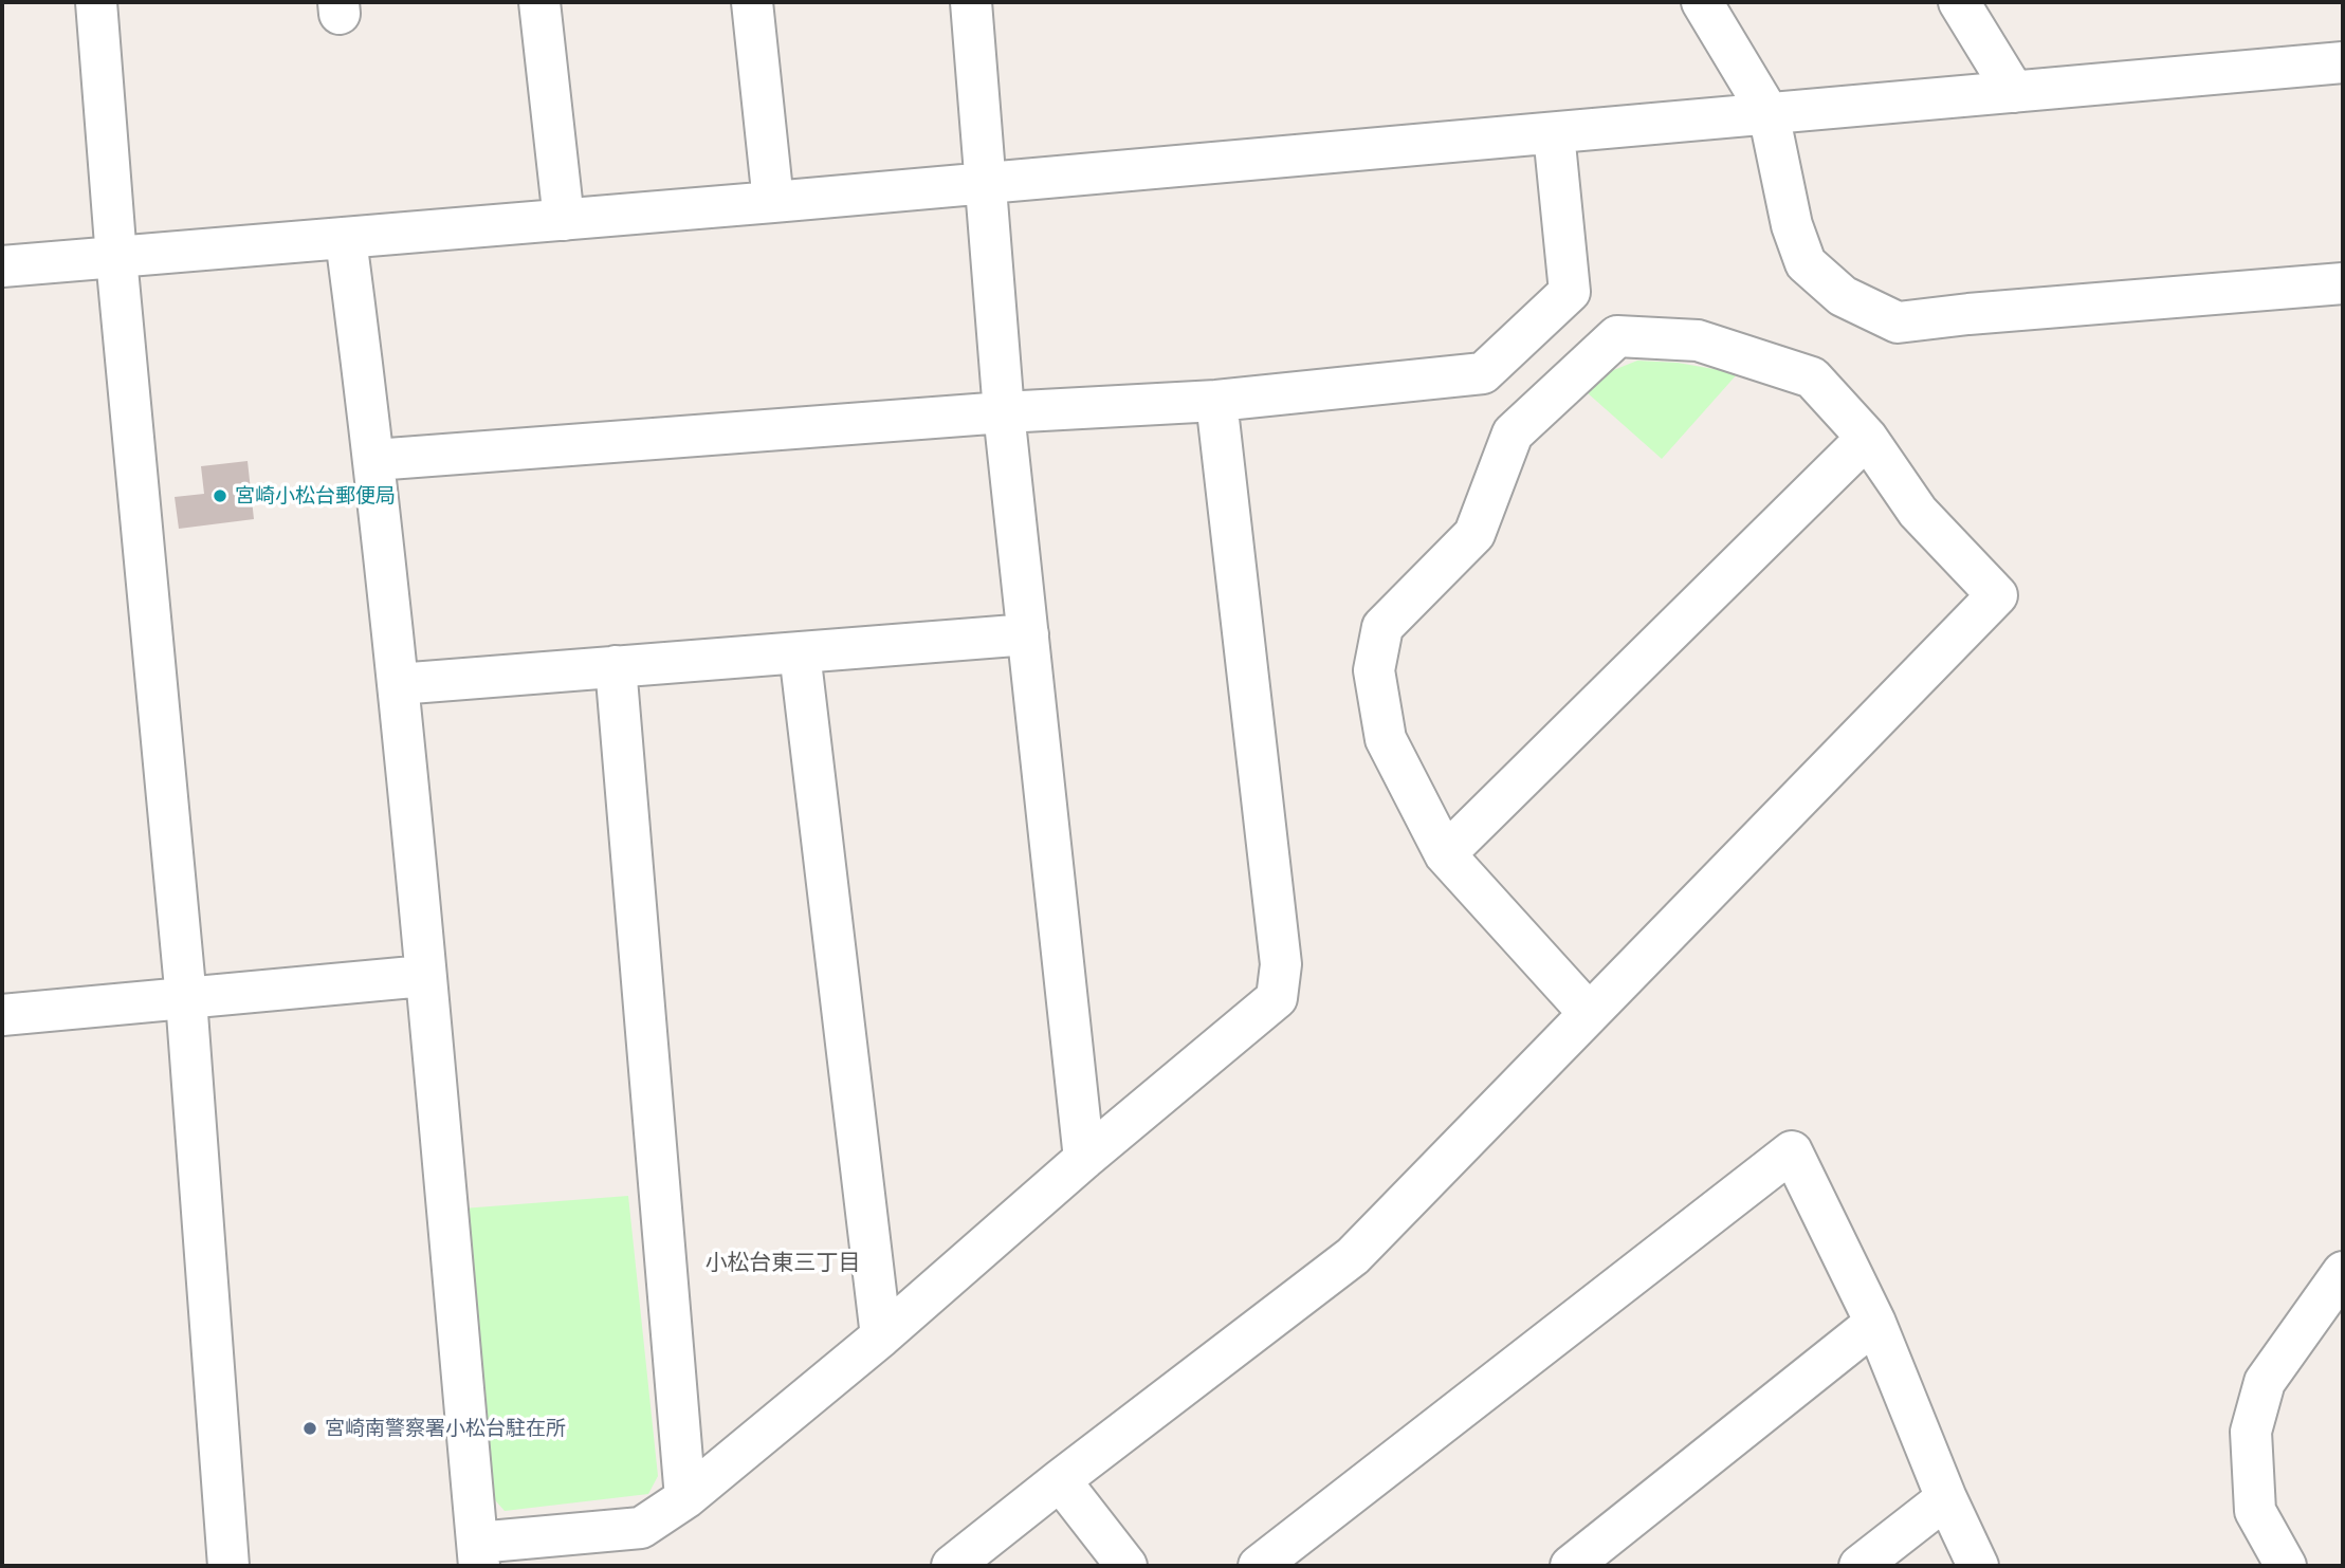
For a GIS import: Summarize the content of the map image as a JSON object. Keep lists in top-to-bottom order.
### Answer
{
  "districts": ["小松台東三丁目"],
  "places": ["宮崎小松台郵便局", "宮崎南警察署小松台駐在所"]
}
